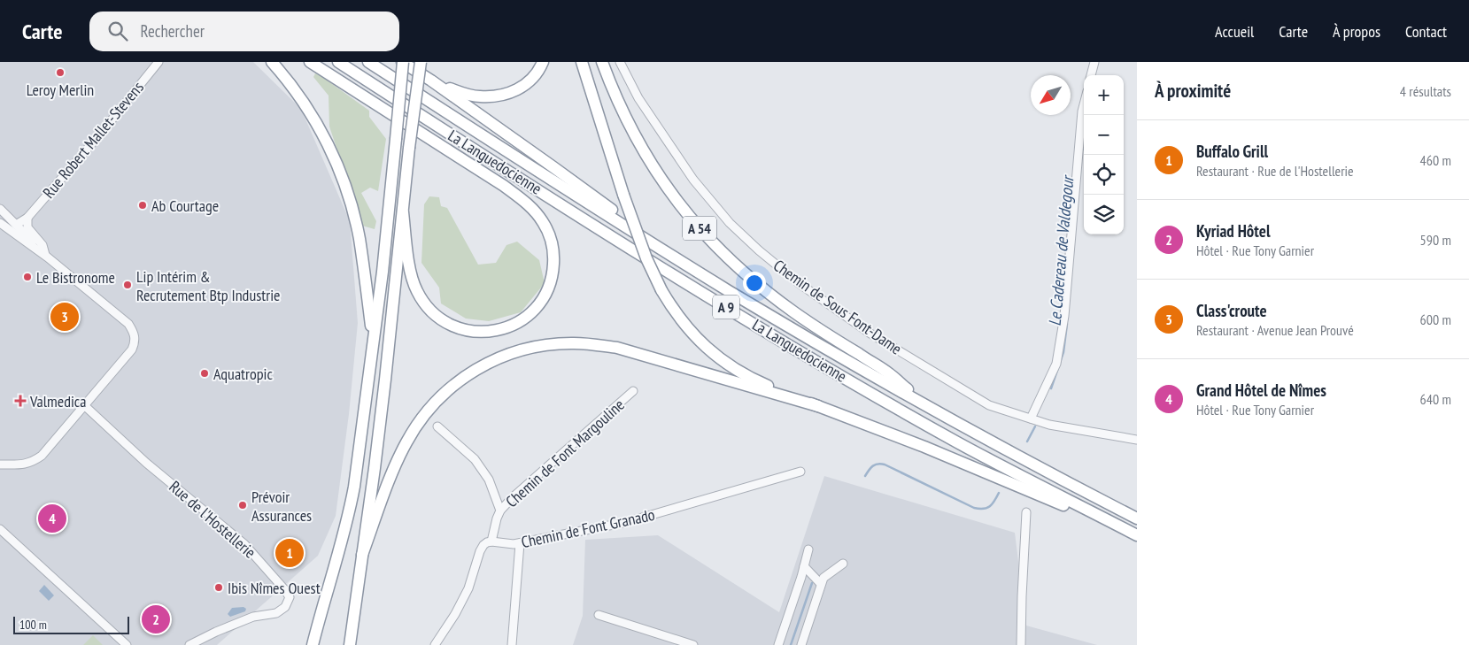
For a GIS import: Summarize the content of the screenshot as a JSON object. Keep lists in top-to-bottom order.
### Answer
{
  "streets": {
    "highway": ["La Languedocienne", "A 54", "A 9"],
    "street": [
      "Rue Robert Mallet-Stevens",
      "Chemin de Sous Font-Dame",
      "Chemin de Font Margouline",
      "Rue de l'Hostellerie",
      "Chemin de Font Granado"
    ]
  },
  "crossings": [
    ["La Languedocienne", "A 54"],
    ["Chemin de Font Margouline", "Chemin de Font Granado"]
  ],
  "water": ["Le Cadereau de Valdegour"],
  "places": {
    "other": [
      "Leroy Merlin",
      "Ab Courtage",
      "Le Bistronome",
      "Lip Intérim & Recrutement Btp Industrie",
      "Aquatropic",
      "Prévoir Assurances",
      "Ibis Nîmes Ouest"
    ],
    "health": ["Valmedica"]
  },
  "scale_bar": "100 m",
  "north": "bottom left",
  "page": {
    "header": "Carte",
    "search": "Rechercher",
    "nav": [
      "Accueil",
      "Carte",
      "À propos",
      "Contact"
    ],
    "heading": ["À proximité", "4 résultats"],
    "map_buttons": ["+", "−"],
    "list": [
      {
        "mark": "1",
        "name": "Buffalo Grill",
        "note": "Restaurant · Rue de l'Hostellerie",
        "value": "460 m"
      },
      {
        "mark": "2",
        "name": "Kyriad Hôtel",
        "note": "Hôtel · Rue Tony Garnier",
        "value": "590 m"
      },
      {
        "mark": "3",
        "name": "Class'croute",
        "note": "Restaurant · Avenue Jean Prouvé",
        "value": "600 m"
      },
      {
        "mark": "4",
        "name": "Grand Hôtel de Nîmes",
        "note": "Hôtel · Rue Tony Garnier",
        "value": "640 m"
      }
    ],
    "pins": [
      "3",
      "4",
      "1",
      "2"
    ],
    "scale": "100 m"
  }
}
